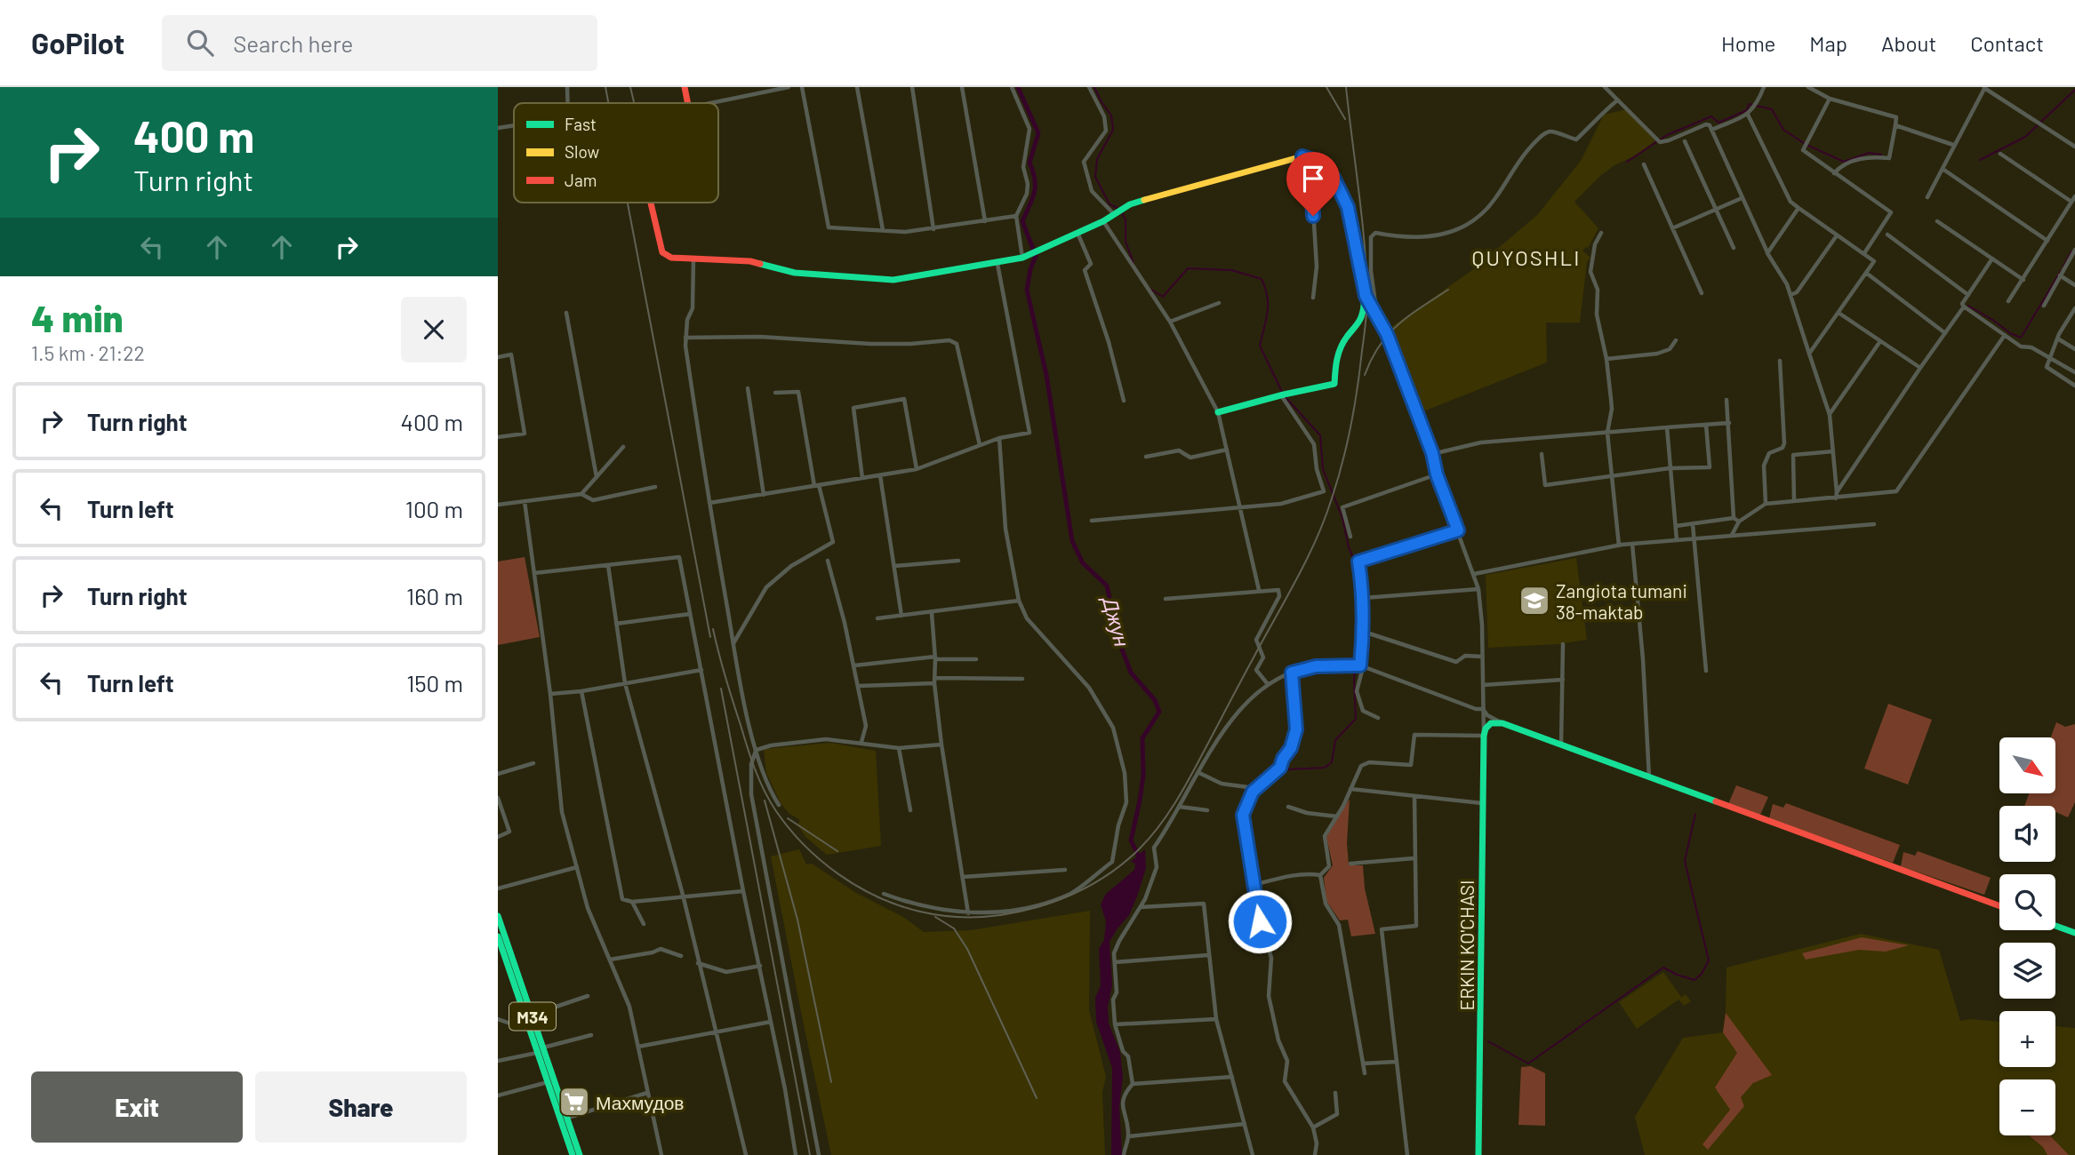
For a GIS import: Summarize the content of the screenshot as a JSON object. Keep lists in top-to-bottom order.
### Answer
{
  "streets": {
    "main road": ["ERKIN KO'CHASI", "M34"]
  },
  "districts": ["QUYOSHLI"],
  "water": ["Джун"],
  "places": {
    "school or university": ["Zangiota tumani 38-maktab"],
    "supermarket": ["Махмудов"]
  },
  "legend": ["Fast", "Slow", "Jam"],
  "north": "bottom right",
  "page": {
    "header": "GoPilot",
    "search": "Search here",
    "nav": [
      "Home",
      "Map",
      "About",
      "Contact"
    ],
    "turn": ["400 m", "Turn right"],
    "heading": ["4 min", "1.5 km · 21:22"],
    "list": [
      {
        "name": "Turn right",
        "value": "400 m"
      },
      {
        "name": "Turn left",
        "value": "100 m"
      },
      {
        "name": "Turn right",
        "value": "160 m"
      },
      {
        "name": "Turn left",
        "value": "150 m"
      }
    ],
    "map_buttons": ["+", "−"],
    "buttons": ["Exit", "Share"]
  }
}
